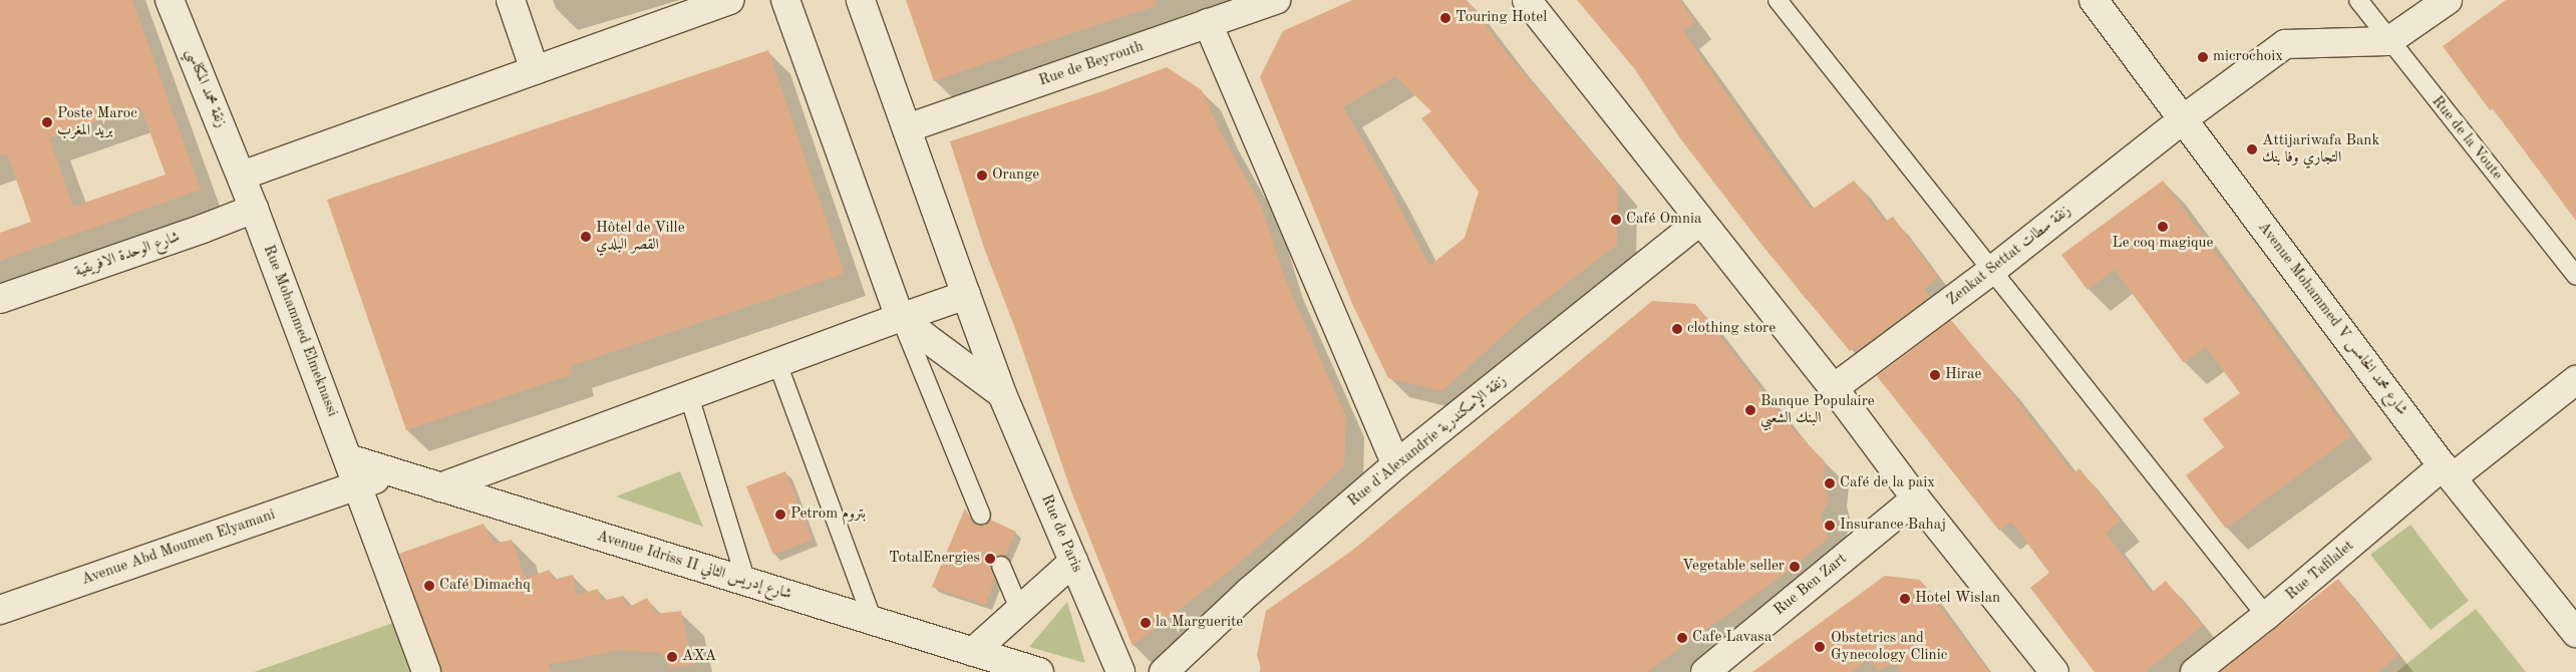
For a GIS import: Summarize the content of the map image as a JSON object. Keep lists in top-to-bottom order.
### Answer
{
  "streets": {
    "street": [
      "Rue de Beyrouth",
      "زنقة محمد المكناسي",
      "شارع الوحدة الافريقية",
      "Zenkat Settat زنقة سطات",
      "Avenue Mohammed V شارع محمد الخامس",
      "Rue Mohammed Elmeknassi",
      "Rue d'Alexandrie زنقة الإسكندرية",
      "Rue de Paris",
      "Avenue Abd Moumen Elyamani",
      "Avenue Idriss II شارع إدريس الثاني",
      "Rue Tafilalet",
      "Rue Ben Zart"
    ],
    "lane": ["Rue de la Voute"]
  },
  "crossings": [
    ["Rue de Beyrouth", "Rue de Paris"],
    ["زنقة محمد المكناسي", "Rue Mohammed Elmeknassi"],
    ["Rue de la Voute", "Zenkat Settat زنقة سطات"],
    ["شارع الوحدة الافريقية", "Rue Mohammed Elmeknassi"],
    ["Zenkat Settat زنقة سطات", "Avenue Mohammed V شارع محمد الخامس"],
    ["Avenue Mohammed V شارع محمد الخامس", "Rue Tafilalet"],
    ["Rue Mohammed Elmeknassi", "Avenue Abd Moumen Elyamani"],
    ["Rue Mohammed Elmeknassi", "Avenue Idriss II شارع إدريس الثاني"],
    ["Avenue Abd Moumen Elyamani", "Avenue Idriss II شارع إدريس الثاني"]
  ],
  "places": [
    "Touring Hotel",
    "microchoix",
    "Poste Maroc بريد المغرب",
    "Attijariwafa Bank التجاري وفا بنك",
    "Orange",
    "Café Omnia",
    "Le coq magique",
    "Hôtel de Ville القصر البلدي",
    "clothing store",
    "Hirae",
    "Banque Populaire البنك الشعبي",
    "Café de la paix",
    "Petrom بتروم",
    "Insurance Bahaj",
    "TotalEnergies",
    "Vegetable seller",
    "Café Dimachq",
    "Hotel Wislan",
    "la Marguerite",
    "Cafe Lavasa",
    "Obstetrics and Gynecology Clinic",
    "AXA"
  ]
}
